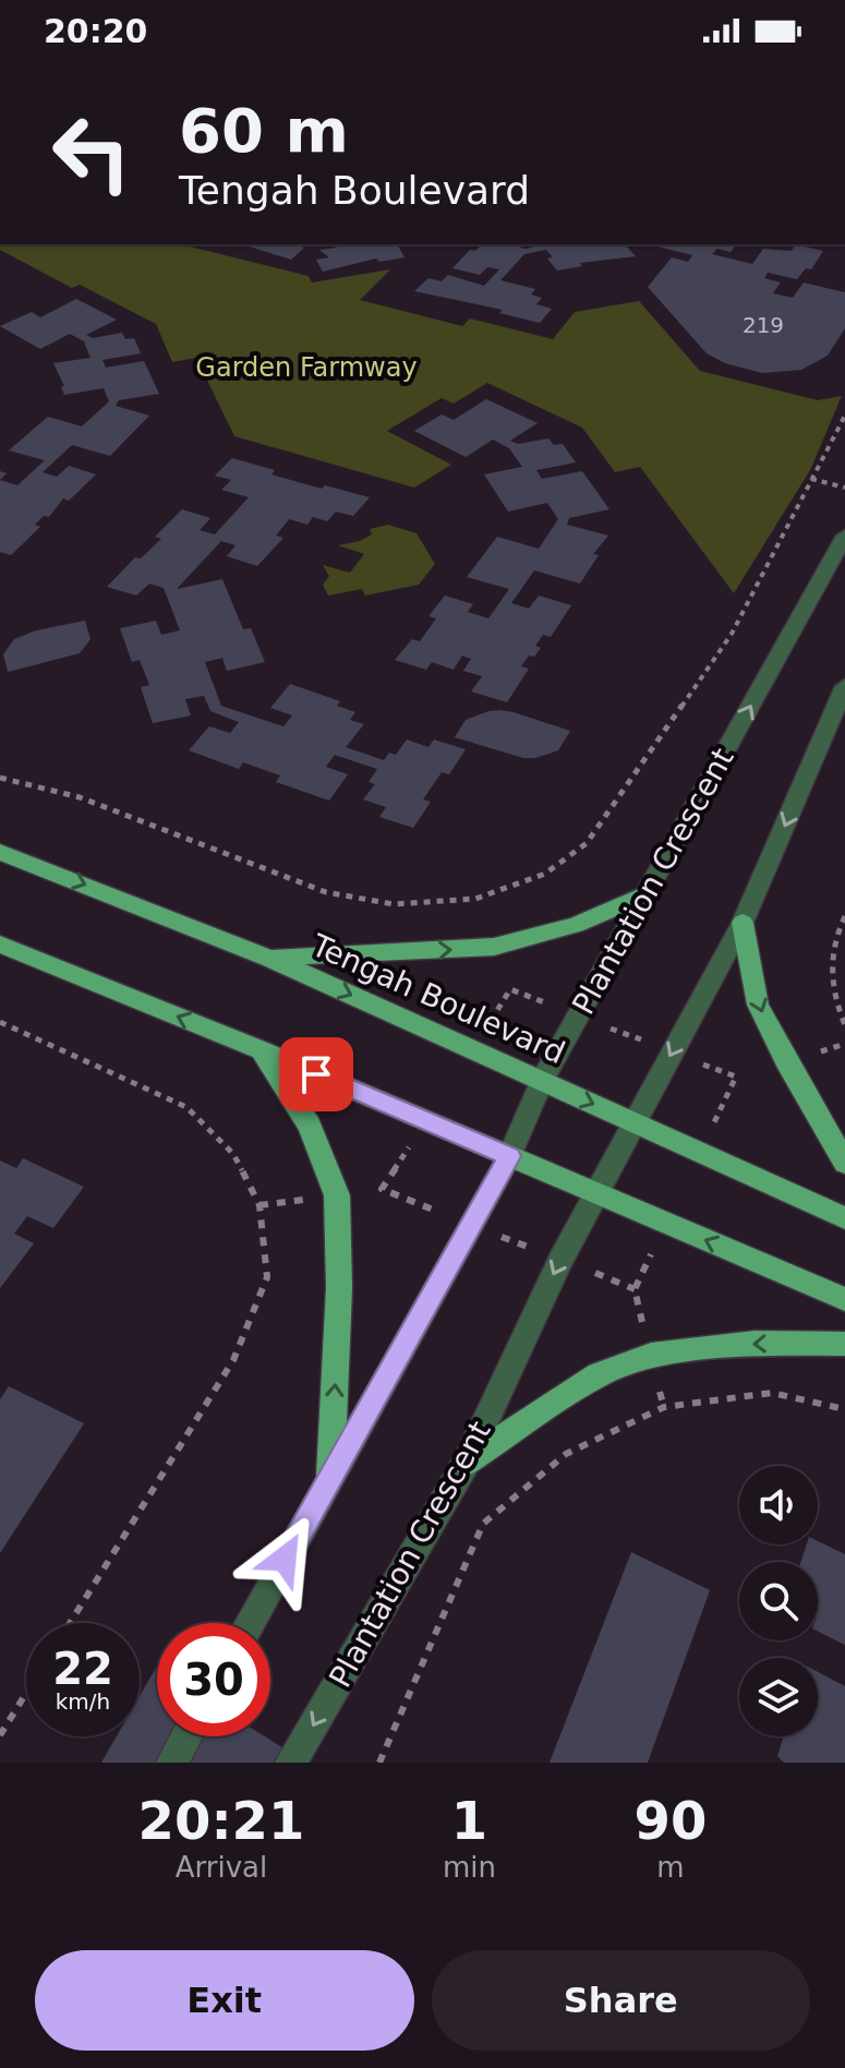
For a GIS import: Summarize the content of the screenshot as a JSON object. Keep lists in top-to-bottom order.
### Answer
{
  "streets": {
    "main road": ["Tengah Boulevard"],
    "street": ["Plantation Crescent"]
  },
  "crossings": [
    ["Plantation Crescent", "Tengah Boulevard"]
  ],
  "parks": ["Garden Farmway"],
  "house_numbers": ["219"],
  "page": {
    "status": "20:20",
    "turn": ["60 m", "Tengah Boulevard"],
    "speed": "22 km/h",
    "limit": "30",
    "eta": [
      "20:21",
      "Arrival",
      "1",
      "min",
      "90",
      "m"
    ],
    "buttons": ["Exit", "Share"]
  }
}
